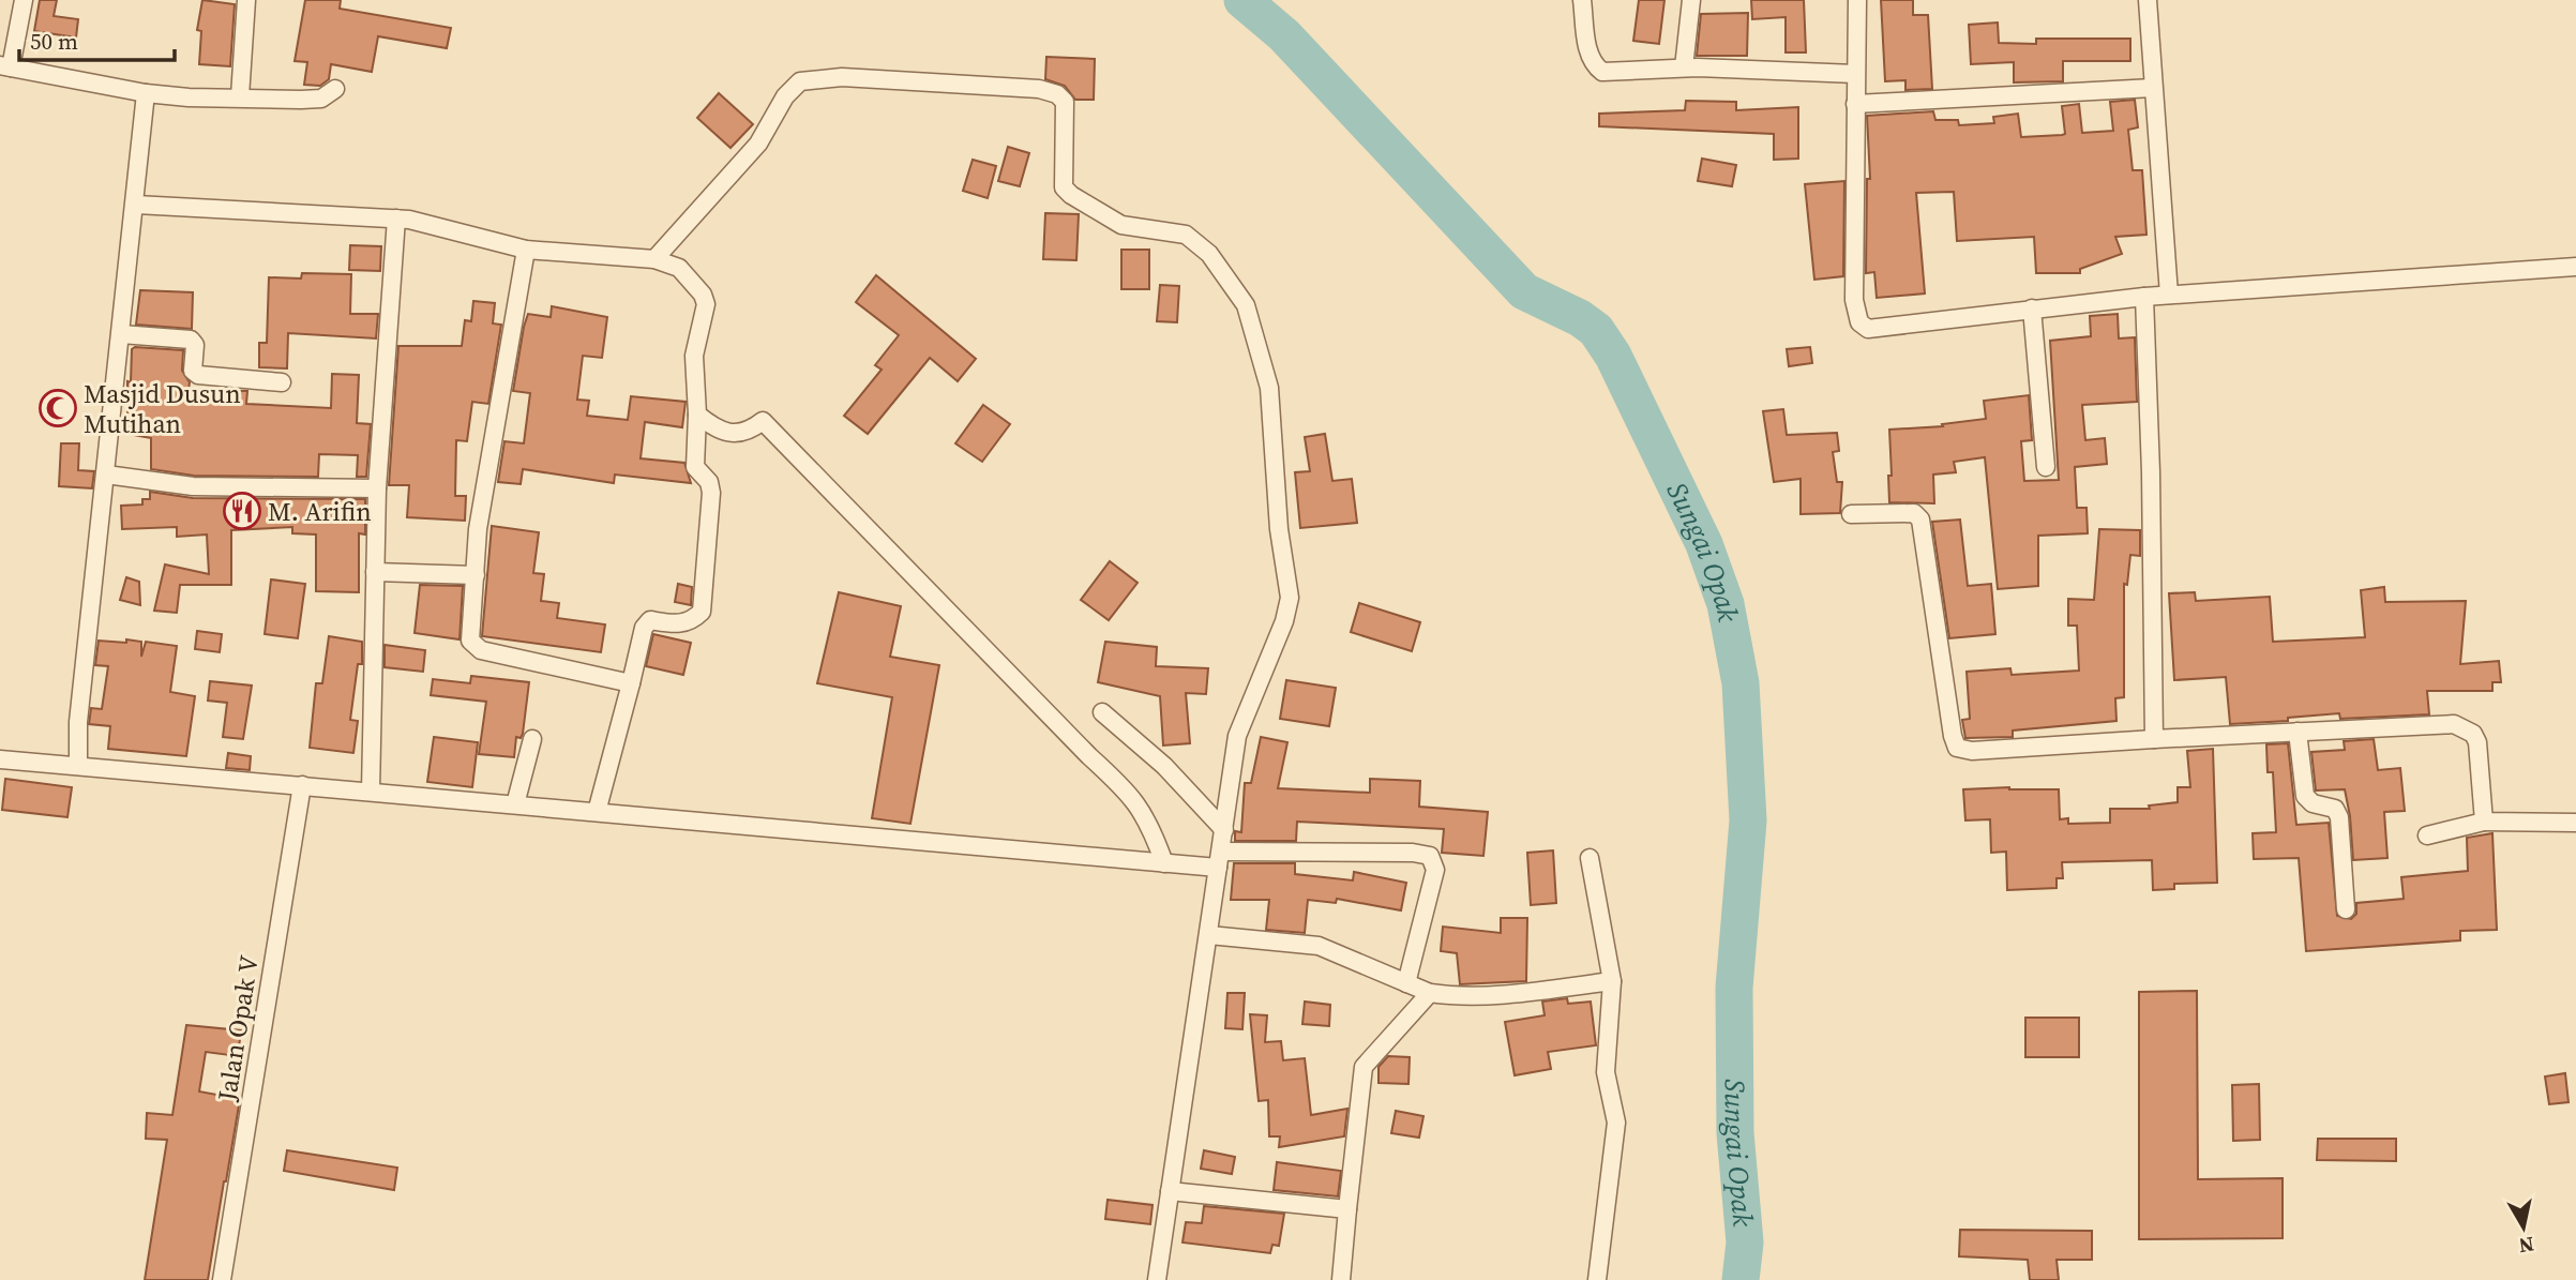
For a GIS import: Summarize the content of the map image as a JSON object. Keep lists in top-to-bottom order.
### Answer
{
  "streets": {
    "street": ["Jalan Opak V"]
  },
  "water": ["Sungai Opak"],
  "places": {
    "mosque": ["Masjid Dusun Mutihan"],
    "restaurant": ["M. Arifin"]
  },
  "scale_bar": "50 m",
  "north": "bottom"
}
